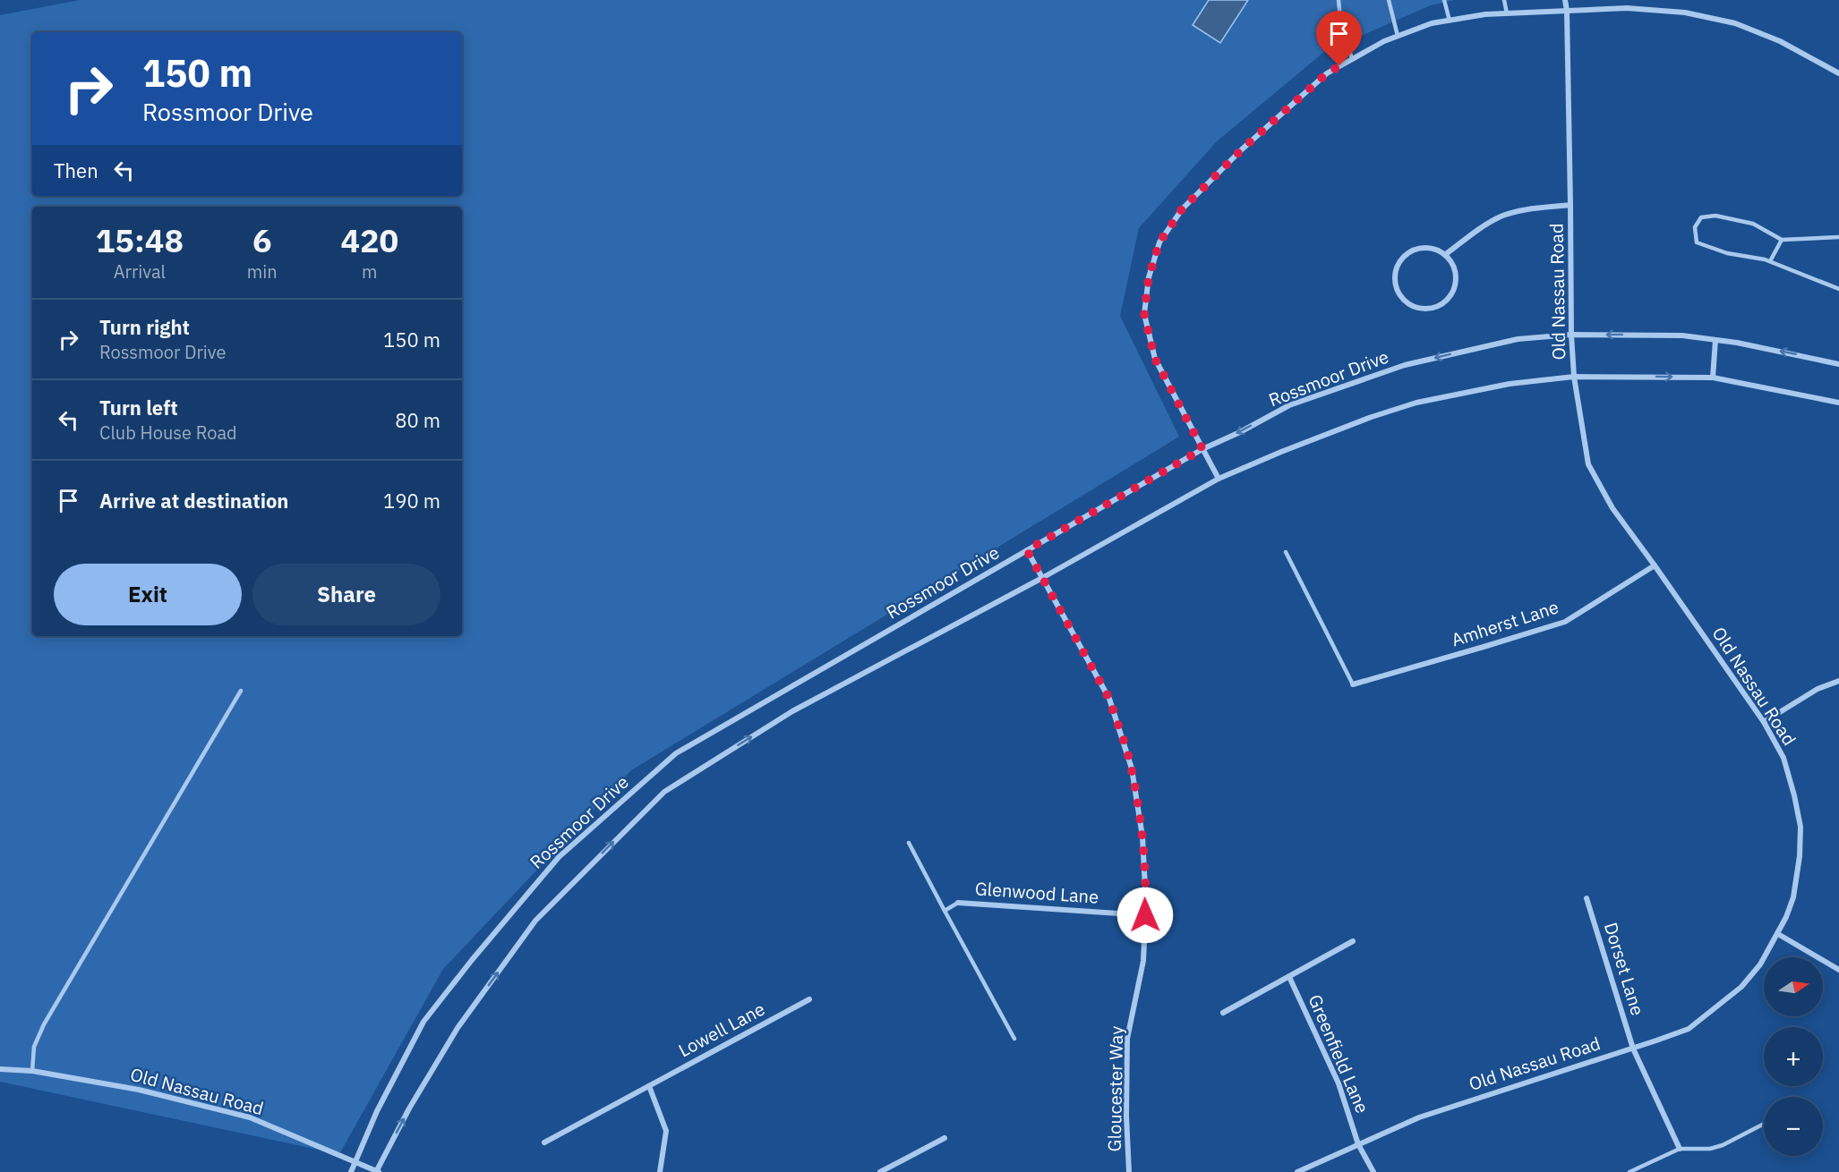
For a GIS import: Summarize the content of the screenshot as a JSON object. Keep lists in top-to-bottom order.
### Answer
{
  "streets": {
    "street": [
      "Old Nassau Road",
      "Rossmoor Drive",
      "Amherst Lane",
      "Glenwood Lane",
      "Dorset Lane",
      "Lowell Lane",
      "Greenfield Lane",
      "Gloucester Way"
    ]
  },
  "crossings": [
    ["Old Nassau Road", "Rossmoor Drive"],
    ["Old Nassau Road", "Amherst Lane"],
    ["Old Nassau Road", "Dorset Lane"],
    ["Old Nassau Road", "Greenfield Lane"],
    ["Rossmoor Drive", "Gloucester Way"],
    ["Glenwood Lane", "Gloucester Way"]
  ],
  "north": "right",
  "page": {
    "turn": ["150 m", "Rossmoor Drive"],
    "then": "Then",
    "eta": [
      "15:48",
      "Arrival",
      "6",
      "min",
      "420",
      "m"
    ],
    "list": [
      {
        "name": "Turn right",
        "note": "Rossmoor Drive",
        "value": "150 m"
      },
      {
        "name": "Turn left",
        "note": "Club House Road",
        "value": "80 m"
      },
      {
        "name": "Arrive at destination",
        "value": "190 m"
      }
    ],
    "buttons": ["Exit", "Share"],
    "map_buttons": ["+", "−"]
  }
}
